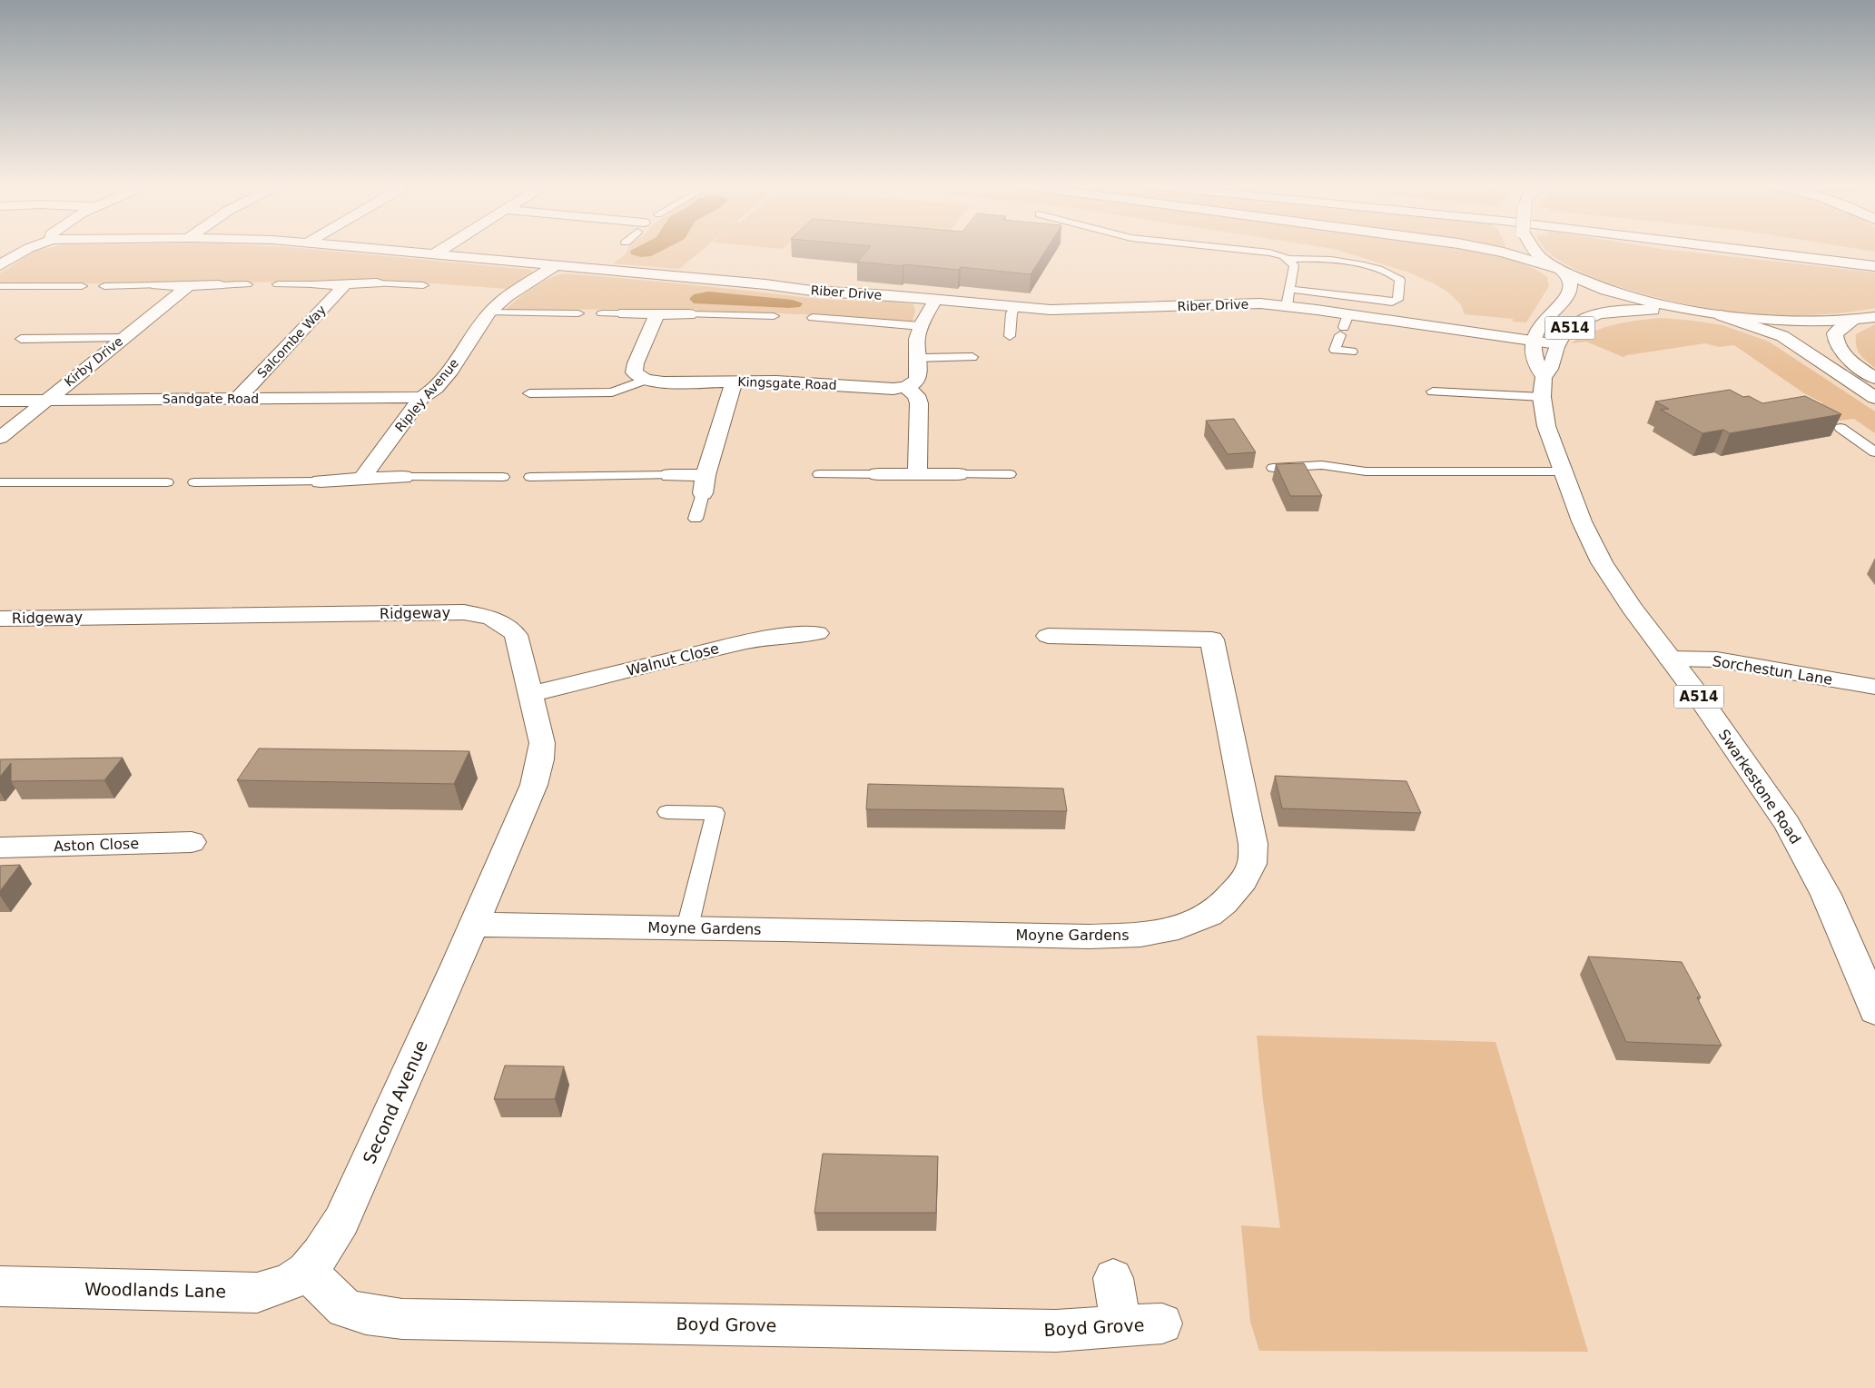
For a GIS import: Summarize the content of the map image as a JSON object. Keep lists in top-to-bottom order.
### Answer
{
  "streets": {
    "main road": [
      "Riber Drive",
      "A514",
      "Salcombe Way",
      "Kirby Drive",
      "Kingsgate Road",
      "Ripley Avenue",
      "Sandgate Road",
      "Ridgeway",
      "Walnut Close",
      "Sorchestun Lane",
      "Swarkestone Road",
      "Aston Close",
      "Moyne Gardens",
      "Second Avenue",
      "Woodlands Lane",
      "Boyd Grove"
    ]
  },
  "crossings": [
    ["Riber Drive", "A514"],
    ["Riber Drive", "Ripley Avenue"],
    ["Riber Drive", "Swarkestone Road"],
    ["A514", "Swarkestone Road"],
    ["Salcombe Way", "Sandgate Road"],
    ["Kirby Drive", "Sandgate Road"],
    ["Ripley Avenue", "Sandgate Road"],
    ["Ridgeway", "Walnut Close"],
    ["Ridgeway", "Moyne Gardens"],
    ["Ridgeway", "Second Avenue"],
    ["Sorchestun Lane", "Swarkestone Road"],
    ["Moyne Gardens", "Second Avenue"],
    ["Second Avenue", "Woodlands Lane"],
    ["Second Avenue", "Boyd Grove"],
    ["Woodlands Lane", "Boyd Grove"]
  ]
}
